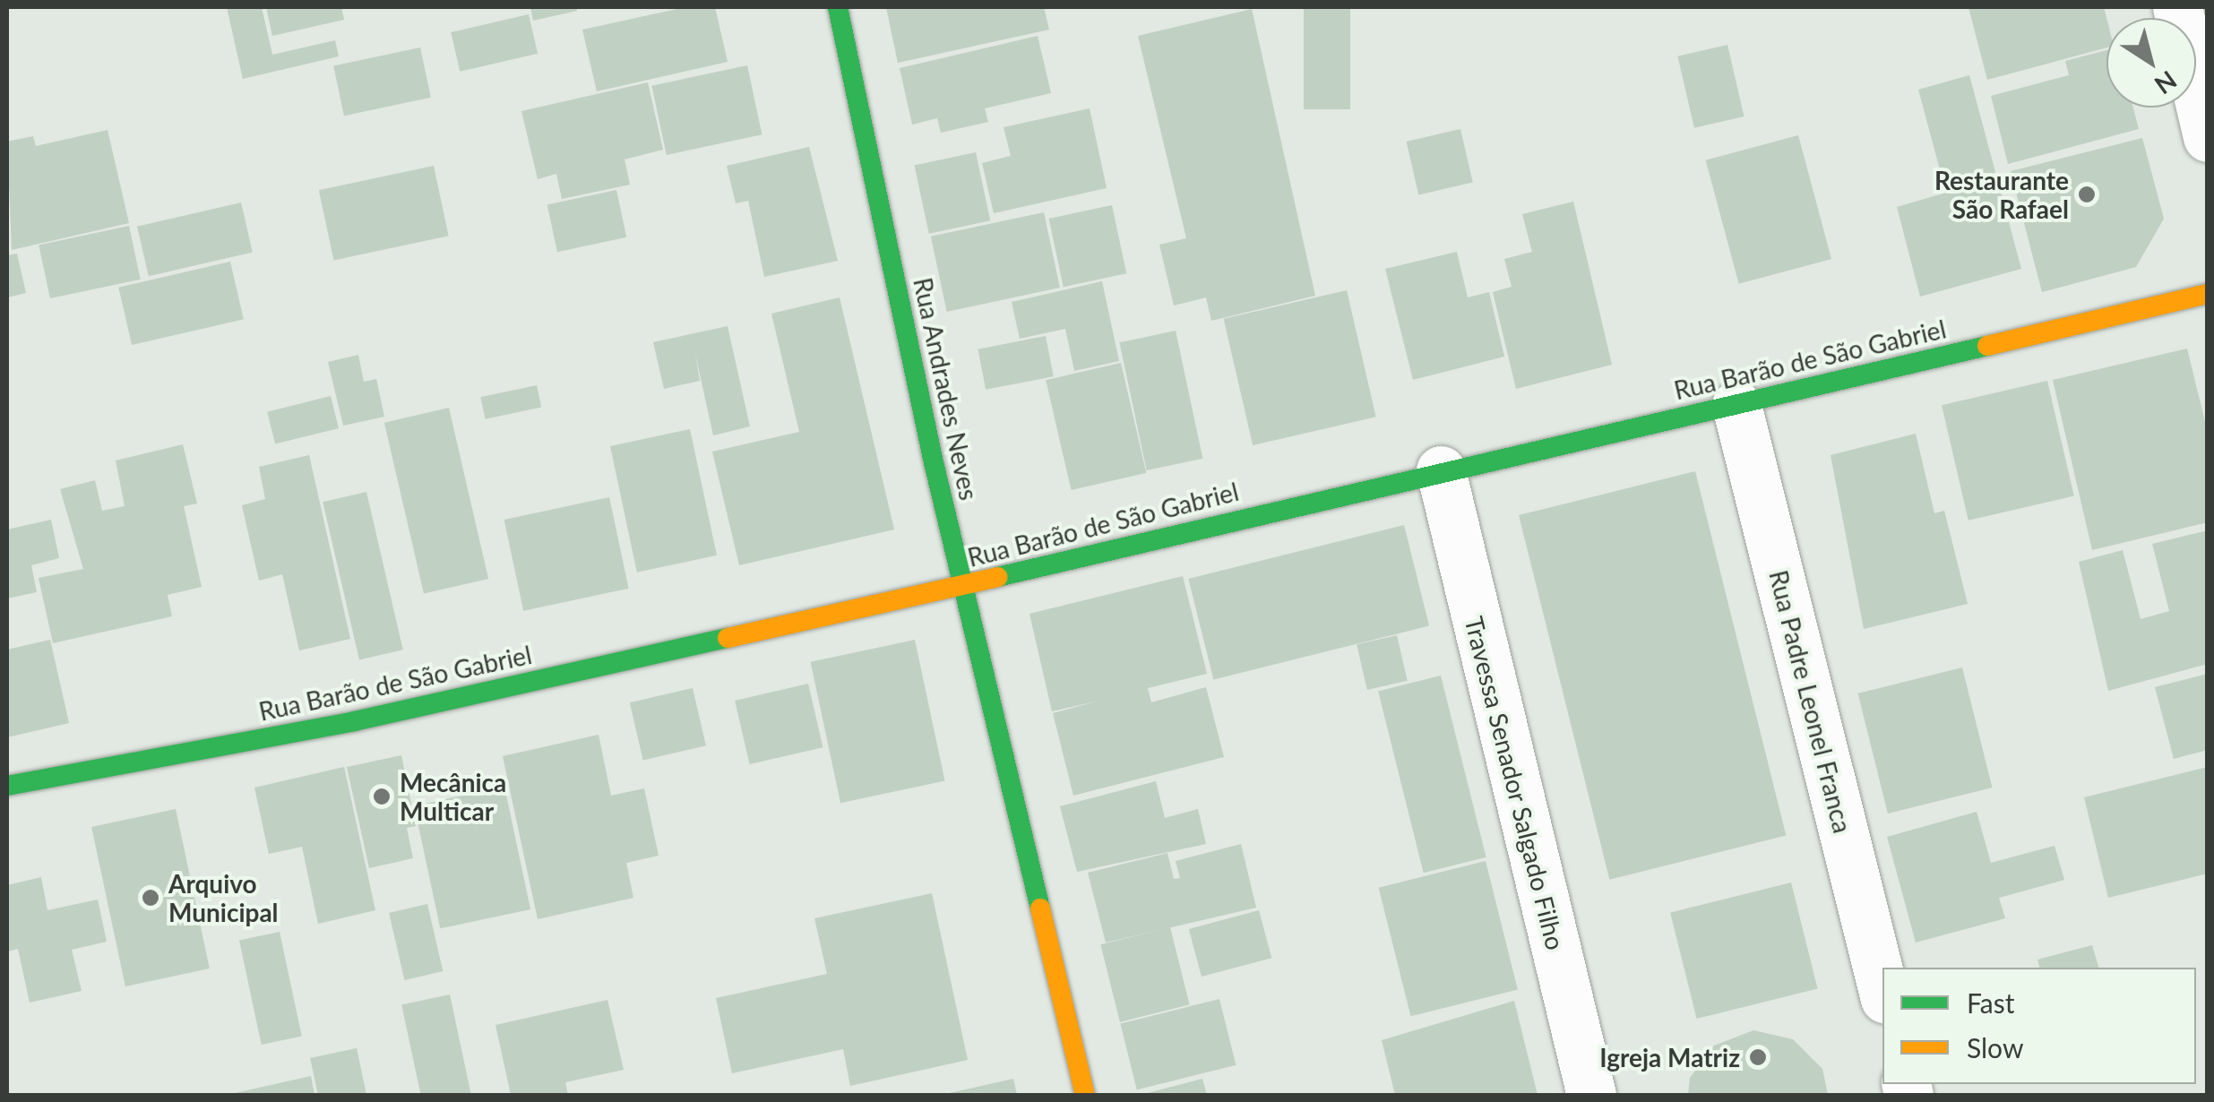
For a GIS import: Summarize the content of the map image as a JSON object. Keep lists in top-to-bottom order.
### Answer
{
  "streets": {
    "main road": ["Rua Barão de São Gabriel", "Rua Andrades Neves"],
    "street": ["Rua Padre Leonel Franca", "Travessa Senador Salgado Filho"]
  },
  "crossings": [
    ["Rua Barão de São Gabriel", "Rua Andrades Neves"],
    ["Rua Barão de São Gabriel", "Rua Padre Leonel Franca"],
    ["Rua Barão de São Gabriel", "Travessa Senador Salgado Filho"]
  ],
  "places": [
    "Restaurante São Rafael",
    "Mecânica Multicar",
    "Arquivo Municipal",
    "Igreja Matriz"
  ],
  "legend": ["Fast", "Slow"],
  "north": "bottom right"
}
